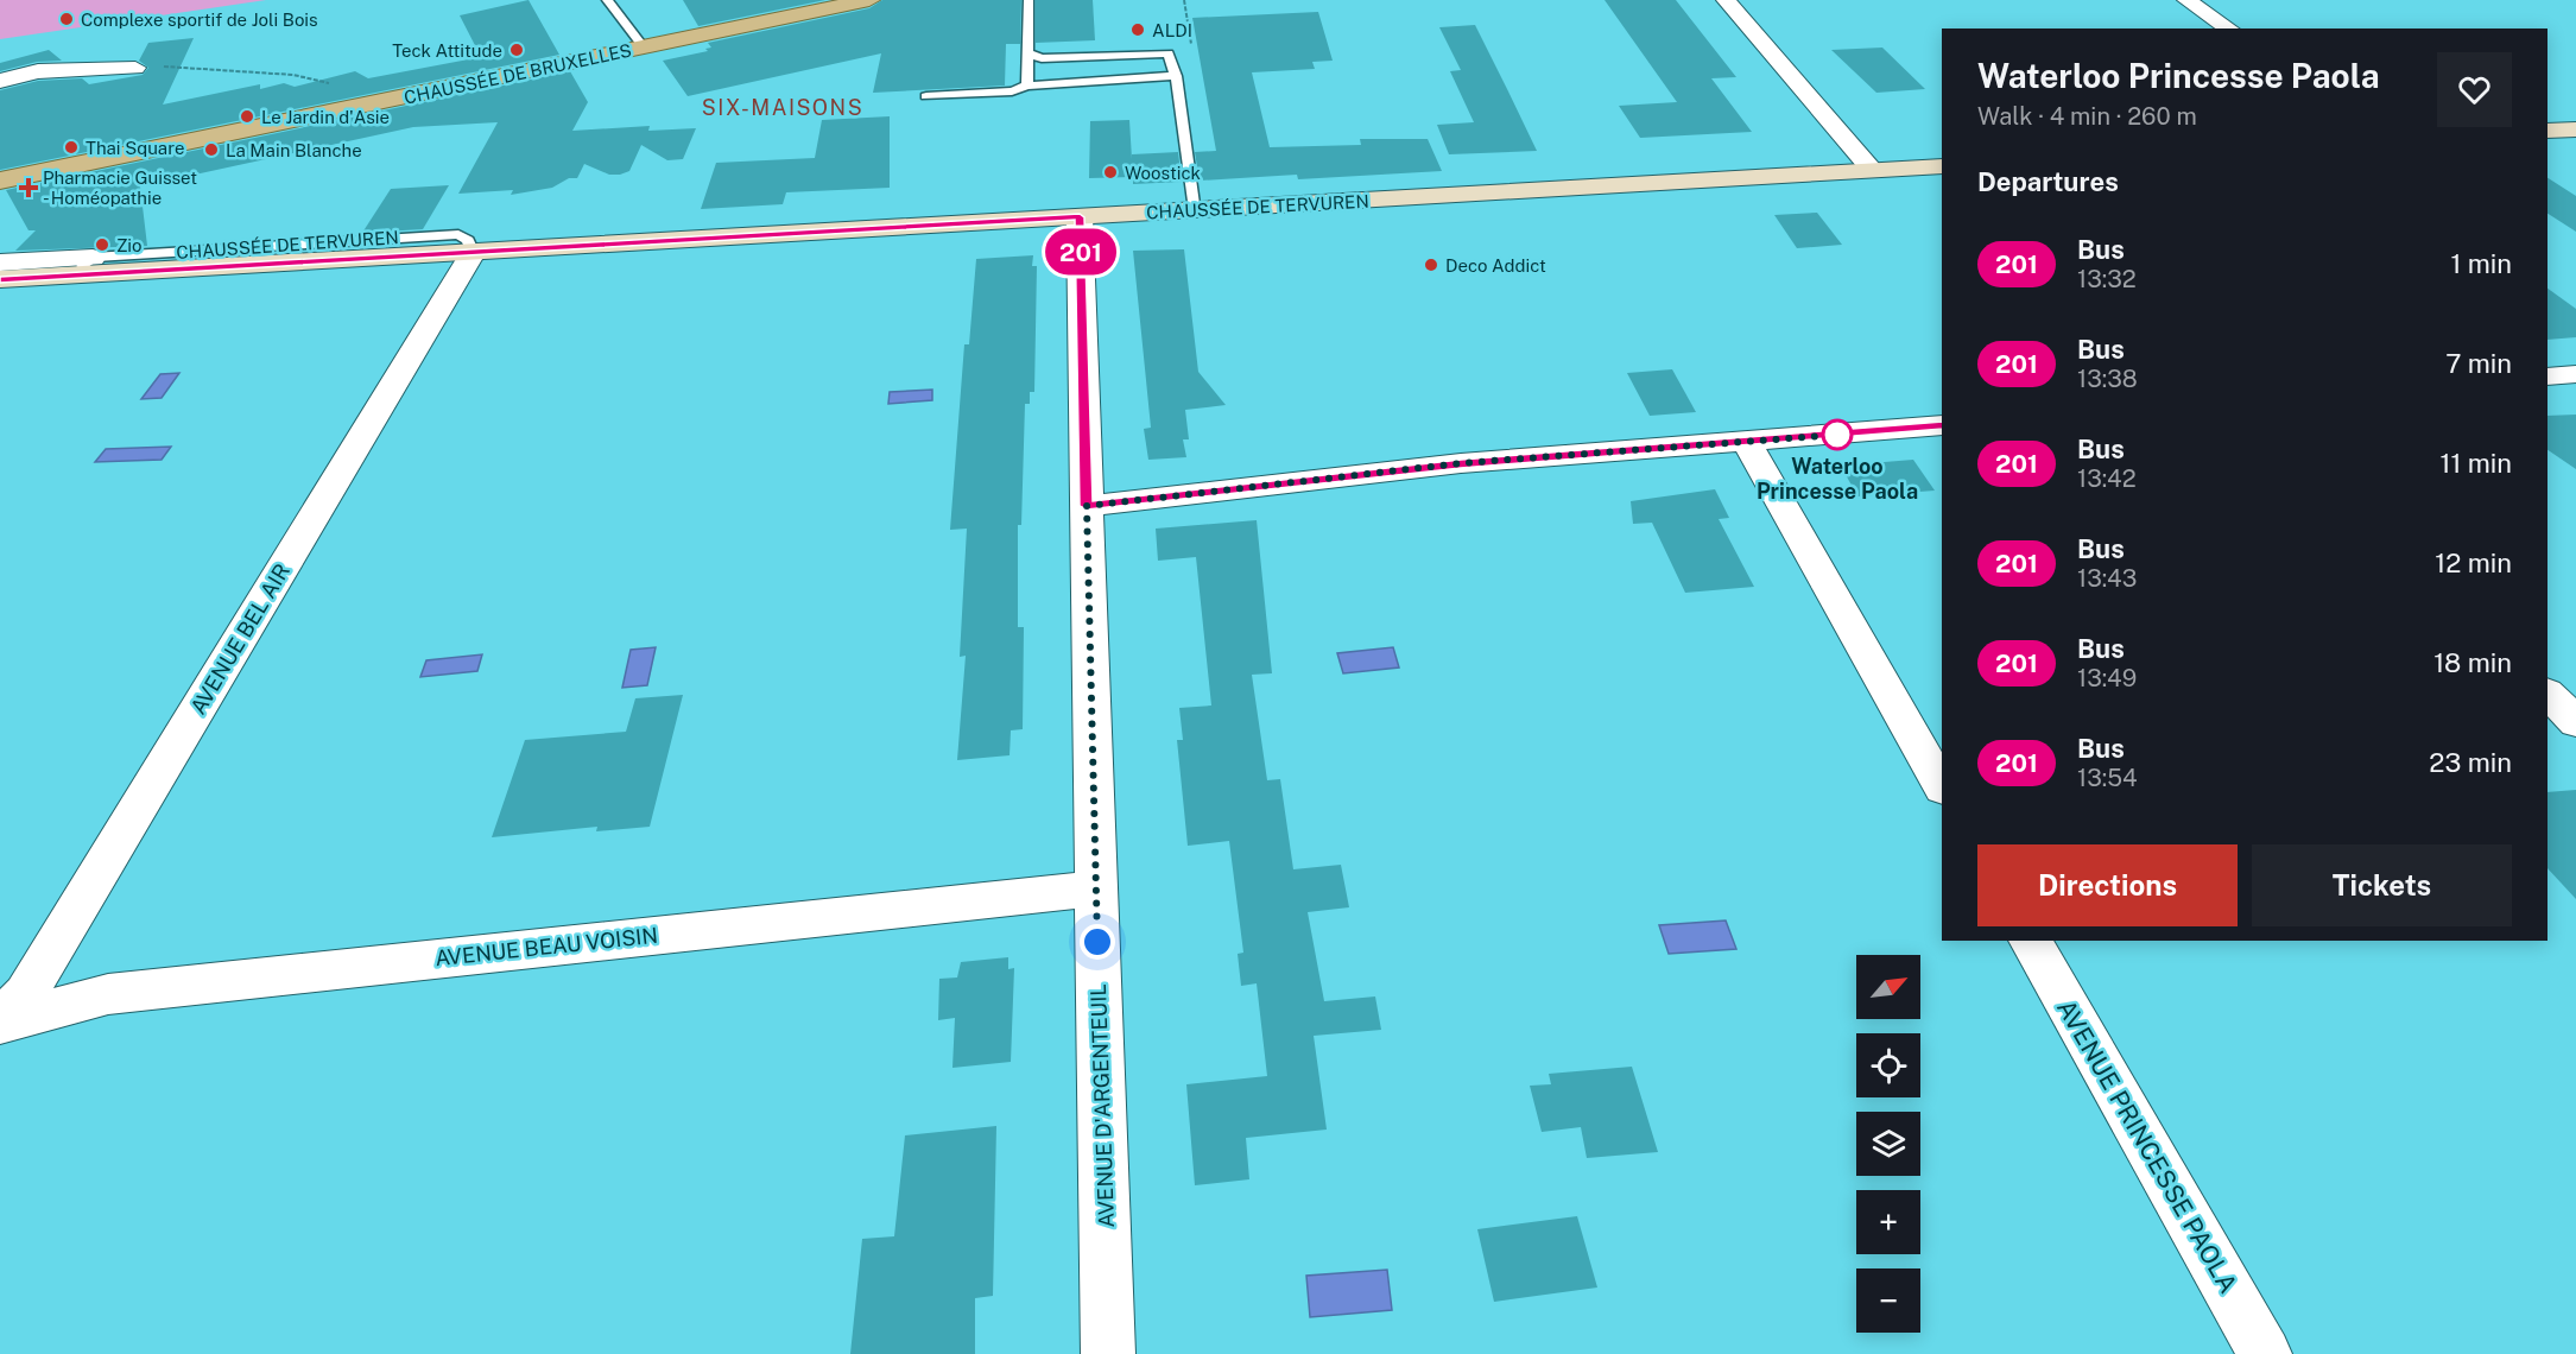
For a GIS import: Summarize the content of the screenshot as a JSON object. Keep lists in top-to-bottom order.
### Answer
{
  "streets": {
    "main road": ["CHAUSSÉE DE BRUXELLES", "CHAUSSÉE DE TERVUREN"],
    "street": [
      "AVENUE BEL AIR",
      "AVENUE BEAU VOISIN",
      "AVENUE D'ARGENTEUIL",
      "AVENUE PRINCESSE PAOLA"
    ]
  },
  "crossings": [
    ["CHAUSSÉE DE TERVUREN", "AVENUE BEL AIR"],
    ["CHAUSSÉE DE TERVUREN", "AVENUE D'ARGENTEUIL"],
    ["AVENUE BEL AIR", "AVENUE BEAU VOISIN"],
    ["AVENUE BEAU VOISIN", "AVENUE D'ARGENTEUIL"]
  ],
  "districts": ["SIX-MAISONS"],
  "places": {
    "other": [
      "Complexe sportif de Joli Bois",
      "ALDI",
      "Teck Attitude",
      "Le Jardin d'Asie",
      "Thai Square",
      "La Main Blanche",
      "Woostick",
      "Zio",
      "Deco Addict",
      "Waterloo Princesse Paola"
    ],
    "health": ["Pharmacie Guisset - Homéopathie"]
  },
  "lines": ["bus line 201"],
  "north": "top right",
  "page": {
    "on_map": "201",
    "heading": [
      ["Waterloo Princesse Paola", "Walk · 4 min · 260 m"],
      "Departures"
    ],
    "list": [
      {
        "mark": "201",
        "name": "Bus",
        "note": "13:32",
        "value": "1 min"
      },
      {
        "mark": "201",
        "name": "Bus",
        "note": "13:38",
        "value": "7 min"
      },
      {
        "mark": "201",
        "name": "Bus",
        "note": "13:42",
        "value": "11 min"
      },
      {
        "mark": "201",
        "name": "Bus",
        "note": "13:43",
        "value": "12 min"
      },
      {
        "mark": "201",
        "name": "Bus",
        "note": "13:49",
        "value": "18 min"
      },
      {
        "mark": "201",
        "name": "Bus",
        "note": "13:54",
        "value": "23 min"
      }
    ],
    "buttons": ["Directions", "Tickets"],
    "map_buttons": ["+", "−"]
  }
}
